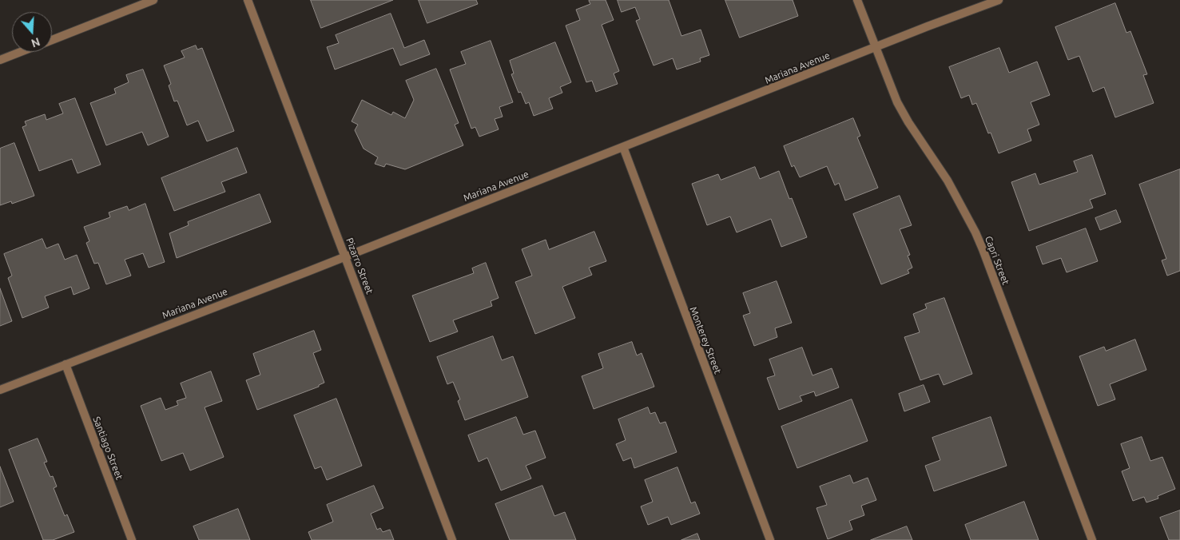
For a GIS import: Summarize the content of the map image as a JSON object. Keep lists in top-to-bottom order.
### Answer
{
  "streets": {
    "street": [
      "Mariana Avenue",
      "Capri Street",
      "Pizarro Street",
      "Monterey Street",
      "Santiago Street"
    ]
  },
  "crossings": [
    ["Mariana Avenue", "Capri Street"],
    ["Mariana Avenue", "Pizarro Street"],
    ["Mariana Avenue", "Monterey Street"],
    ["Mariana Avenue", "Santiago Street"]
  ],
  "north": "bottom"
}
